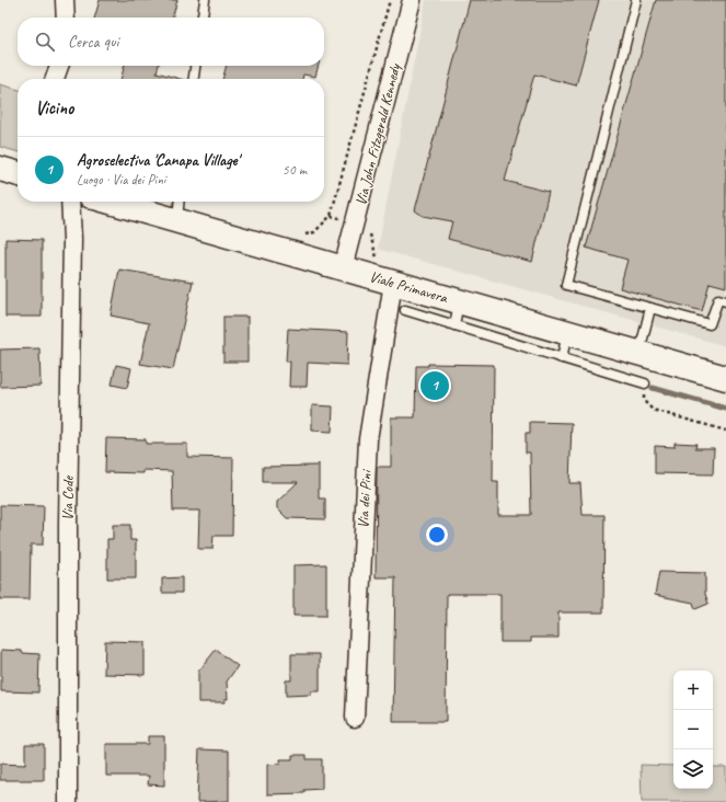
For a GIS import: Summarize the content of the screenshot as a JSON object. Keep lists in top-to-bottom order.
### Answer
{
  "streets": {
    "main road": ["Viale Primavera"],
    "street": ["Via John Fitzgerald Kennedy", "Via Code", "Via dei Pini"]
  },
  "crossings": [
    ["Via John Fitzgerald Kennedy", "Viale Primavera"],
    ["Viale Primavera", "Via dei Pini"]
  ],
  "page": {
    "search": "Cerca qui",
    "heading": "Vicino",
    "list": [
      {
        "mark": "1",
        "name": "Agroselectiva 'Canapa Village'",
        "note": "Luogo · Via dei Pini",
        "value": "50 m"
      }
    ],
    "pins": "1",
    "map_buttons": ["+", "−"]
  }
}
